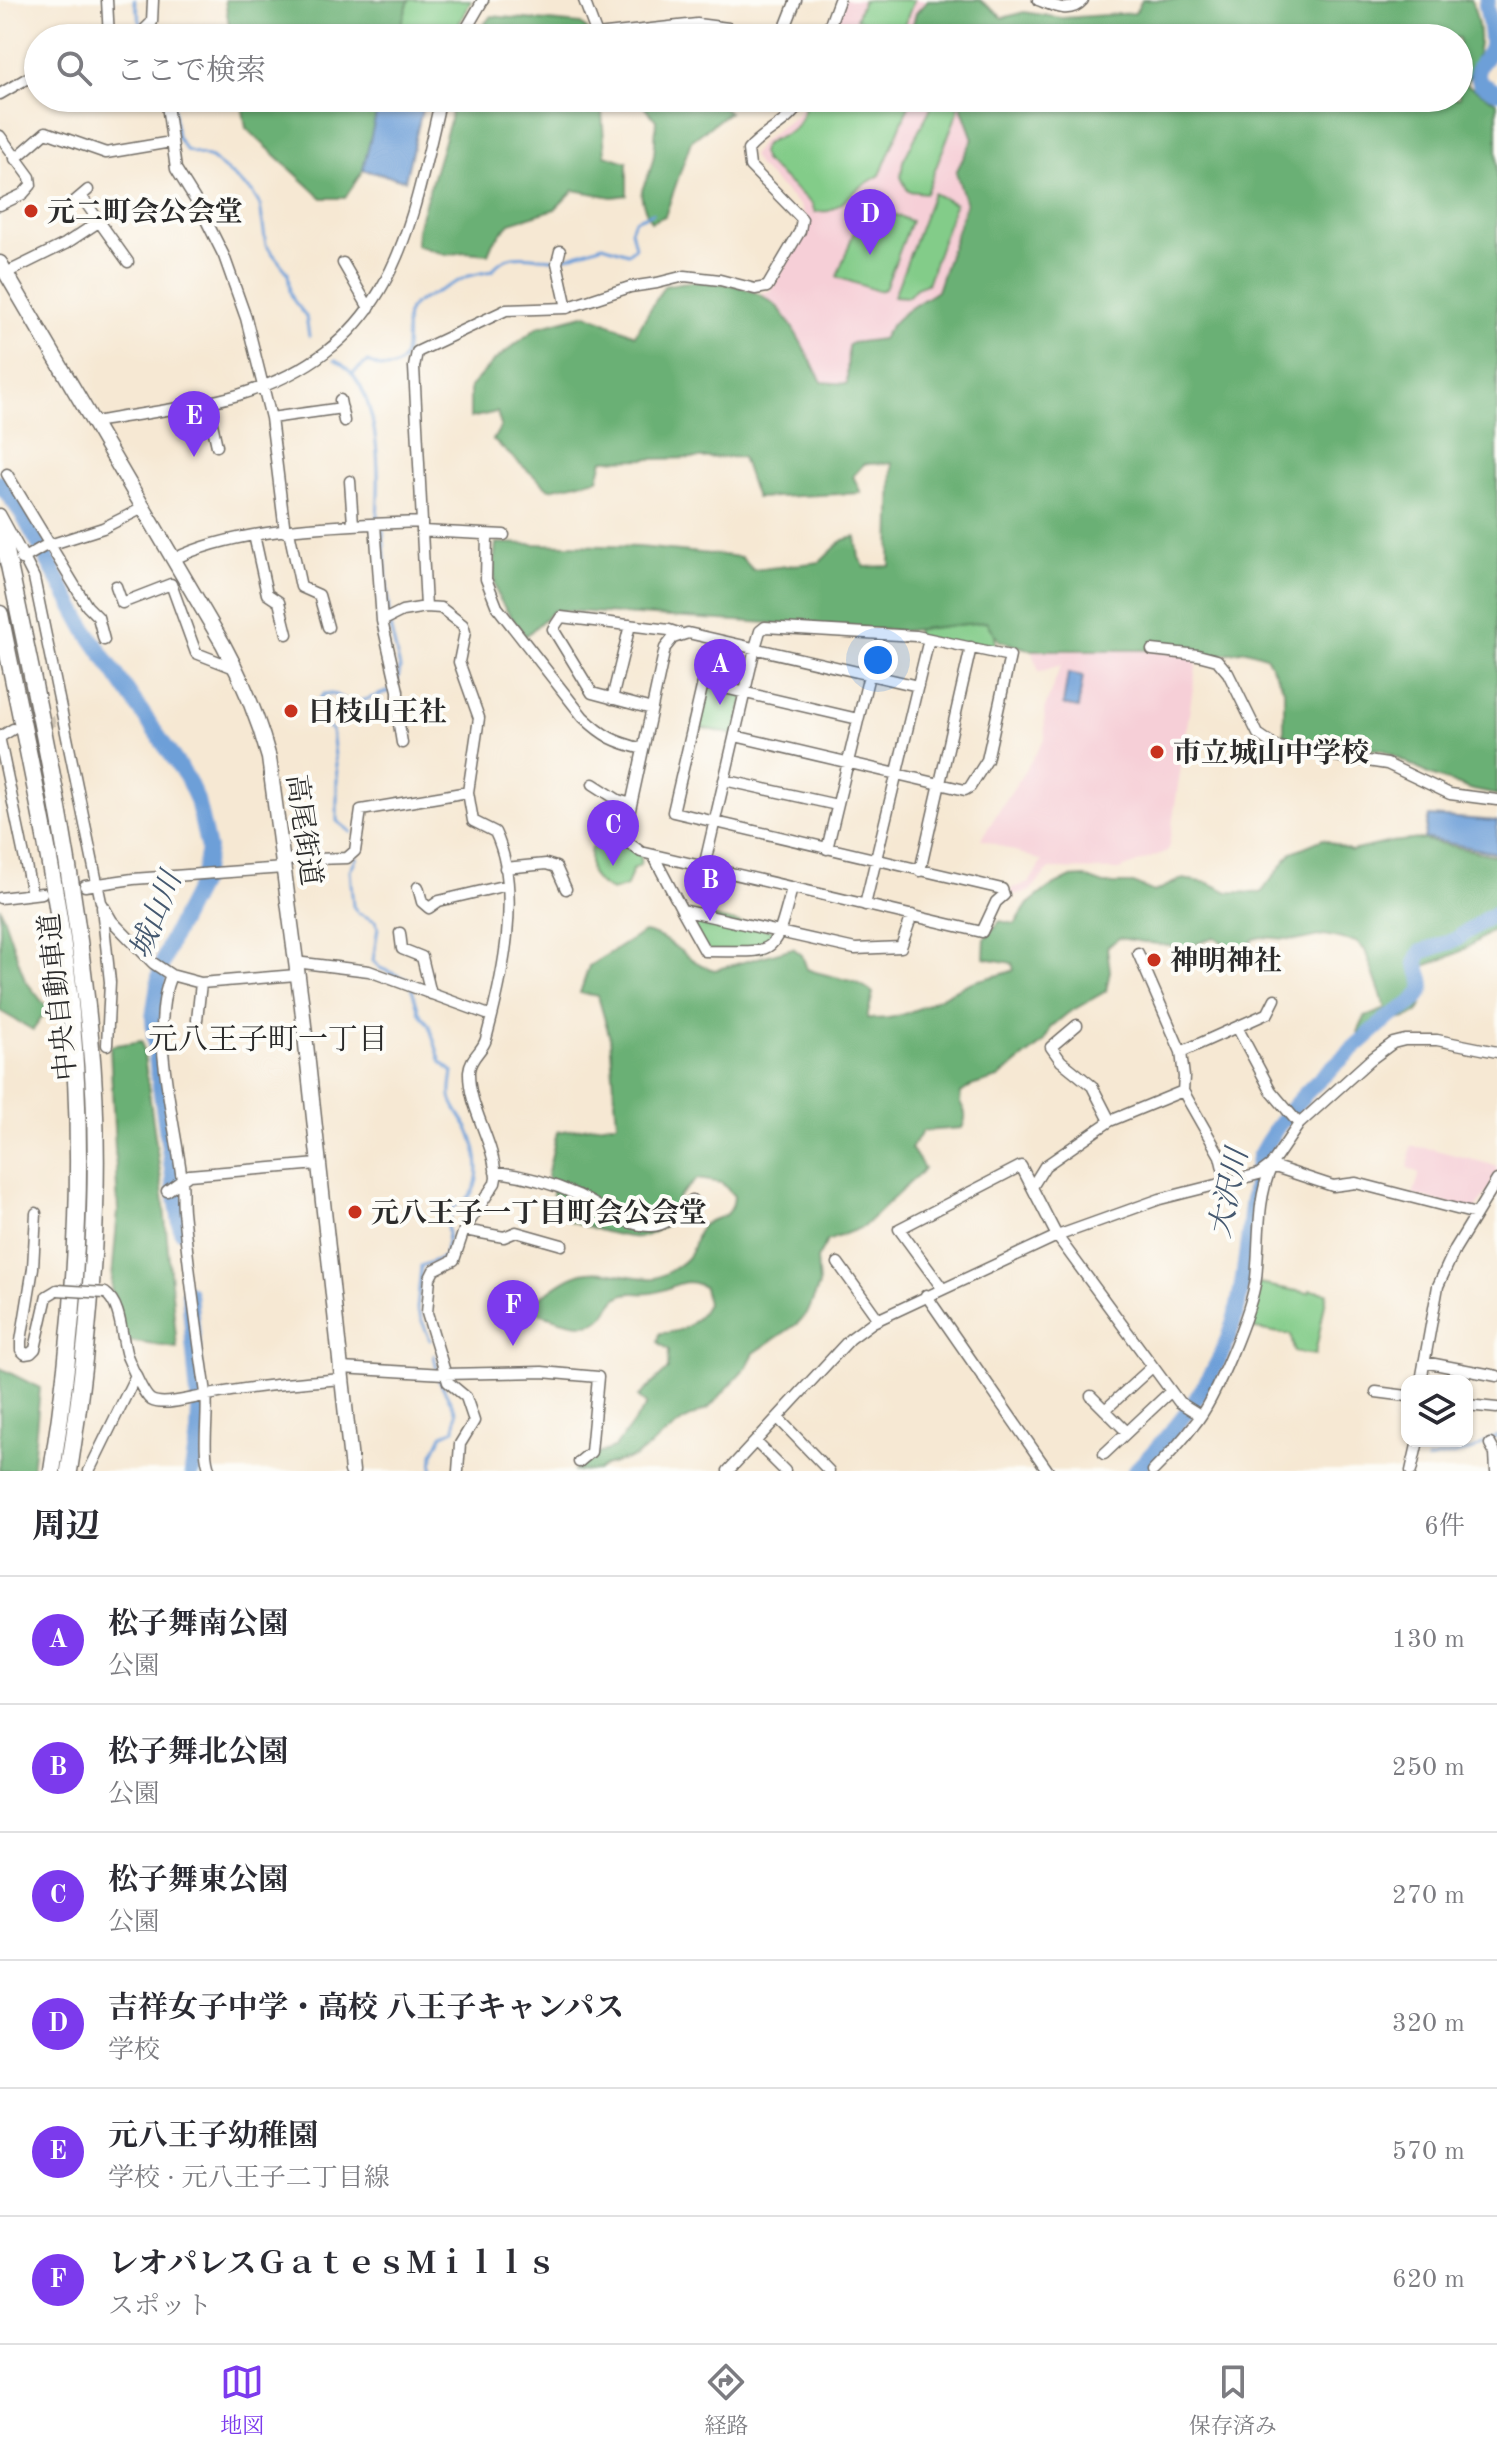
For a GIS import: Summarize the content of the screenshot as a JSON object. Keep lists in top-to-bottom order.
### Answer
{
  "streets": {
    "highway": ["中央自動車道"],
    "main road": ["高尾街道"]
  },
  "districts": ["元八王子町一丁目"],
  "water": ["城山川", "大沢川"],
  "places": [
    "元二町会公会堂",
    "日枝山王社",
    "市立城山中学校",
    "神明神社",
    "元八王子一丁目町会公会堂"
  ],
  "page": {
    "search": "ここで検索",
    "pins": [
      "D",
      "E",
      "A",
      "C",
      "B",
      "F"
    ],
    "heading": ["周辺", "6件"],
    "list": [
      {
        "mark": "A",
        "name": "松子舞南公園",
        "note": "公園",
        "value": "130 m"
      },
      {
        "mark": "B",
        "name": "松子舞北公園",
        "note": "公園",
        "value": "250 m"
      },
      {
        "mark": "C",
        "name": "松子舞東公園",
        "note": "公園",
        "value": "270 m"
      },
      {
        "mark": "D",
        "name": "吉祥女子中学・高校 八王子キャンパス",
        "note": "学校",
        "value": "320 m"
      },
      {
        "mark": "E",
        "name": "元八王子幼稚園",
        "note": "学校 · 元八王子二丁目線",
        "value": "570 m"
      },
      {
        "mark": "F",
        "name": "レオパレスＧａｔｅｓＭｉｌｌｓ",
        "note": "スポット",
        "value": "620 m"
      }
    ],
    "nav": ["地図", "経路", "保存済み"]
  }
}
